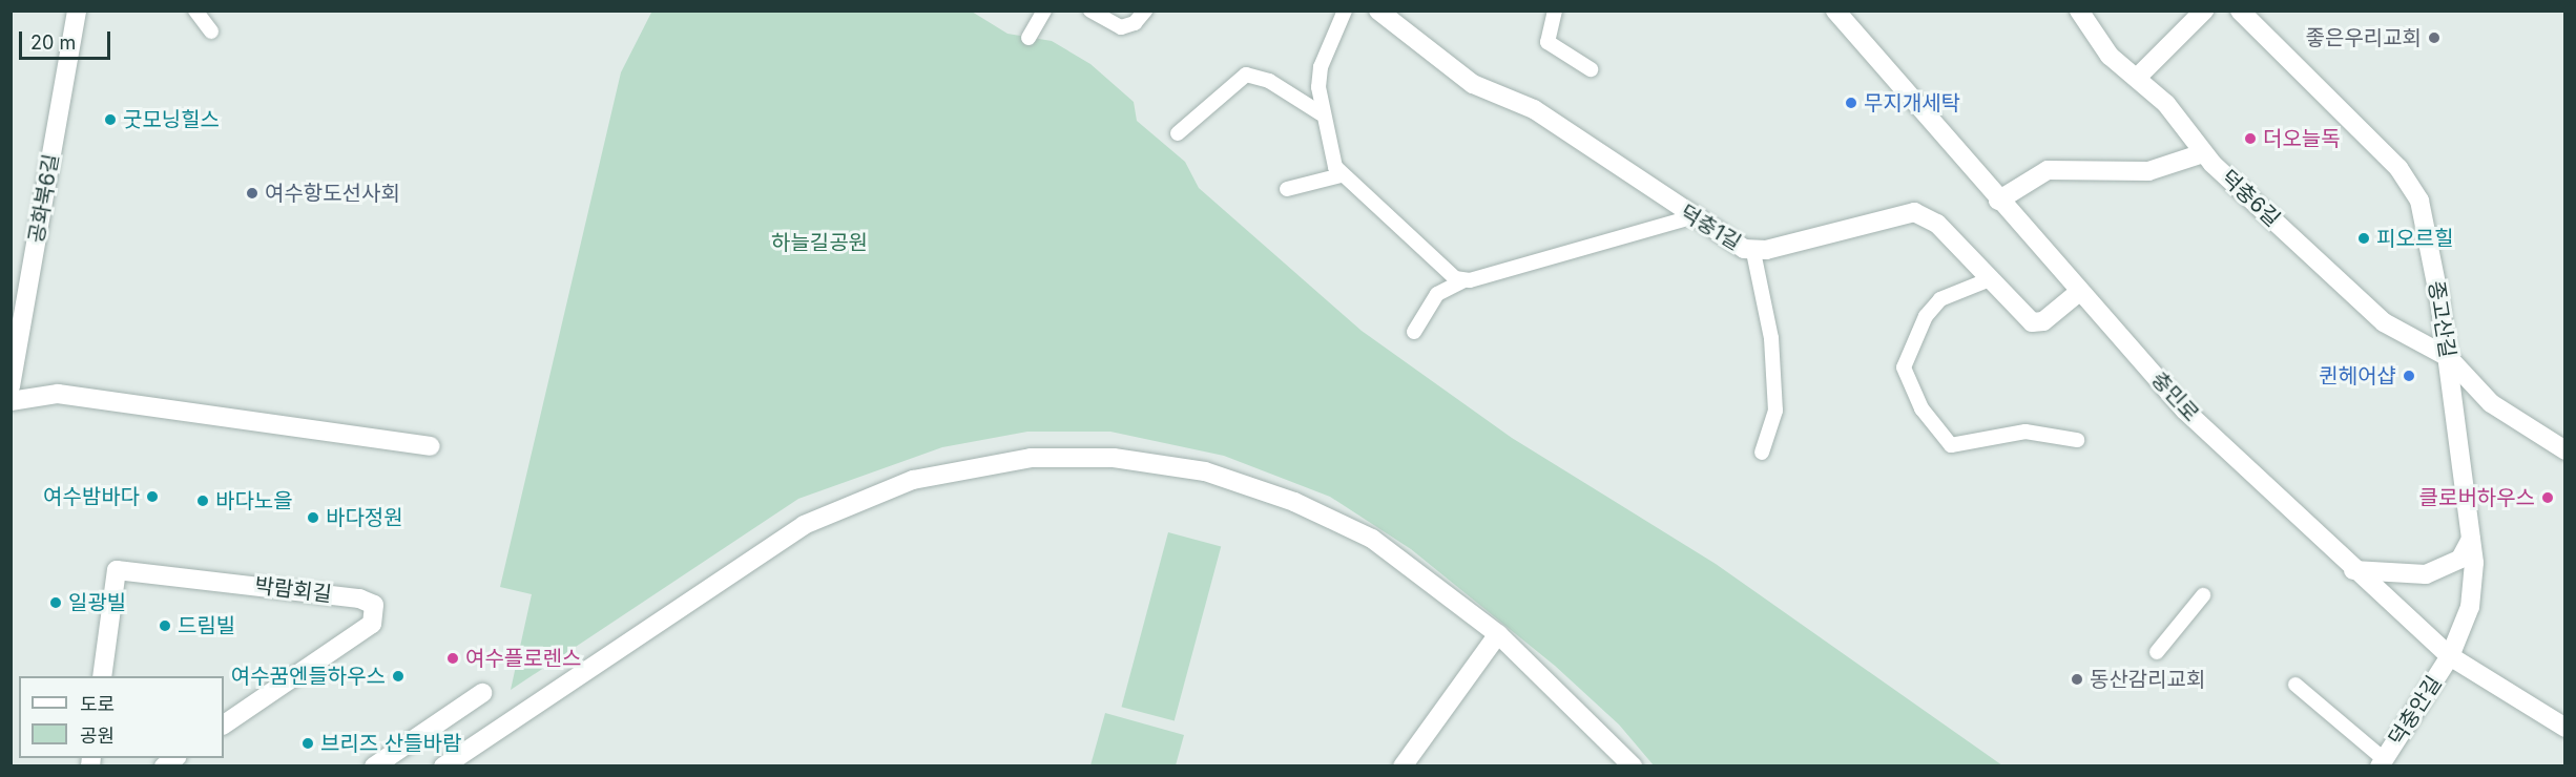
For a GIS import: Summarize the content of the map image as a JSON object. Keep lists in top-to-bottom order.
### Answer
{
  "streets": {
    "street": [
      "공화북6길",
      "덕충6길",
      "덕충1길",
      "종고산길",
      "충민로",
      "박람회길",
      "덕충안길"
    ]
  },
  "crossings": [
    ["덕충6길", "종고산길"],
    ["덕충1길", "충민로"],
    ["종고산길", "충민로"],
    ["종고산길", "덕충안길"],
    ["충민로", "덕충안길"]
  ],
  "parks": ["하늘길공원"],
  "places": [
    "좋은우리교회",
    "무지개세탁",
    "굿모닝힐스",
    "더오늘독",
    "여수항도선사회",
    "피오르힐",
    "퀸헤어샵",
    "여수밤바다",
    "클로버하우스",
    "바다노을",
    "바다정원",
    "일광빌",
    "드림빌",
    "여수플로렌스",
    "여수꿈엔들하우스",
    "동산감리교회",
    "브리즈 산들바람"
  ],
  "legend": ["도로", "공원"],
  "scale_bar": "20 m"
}
